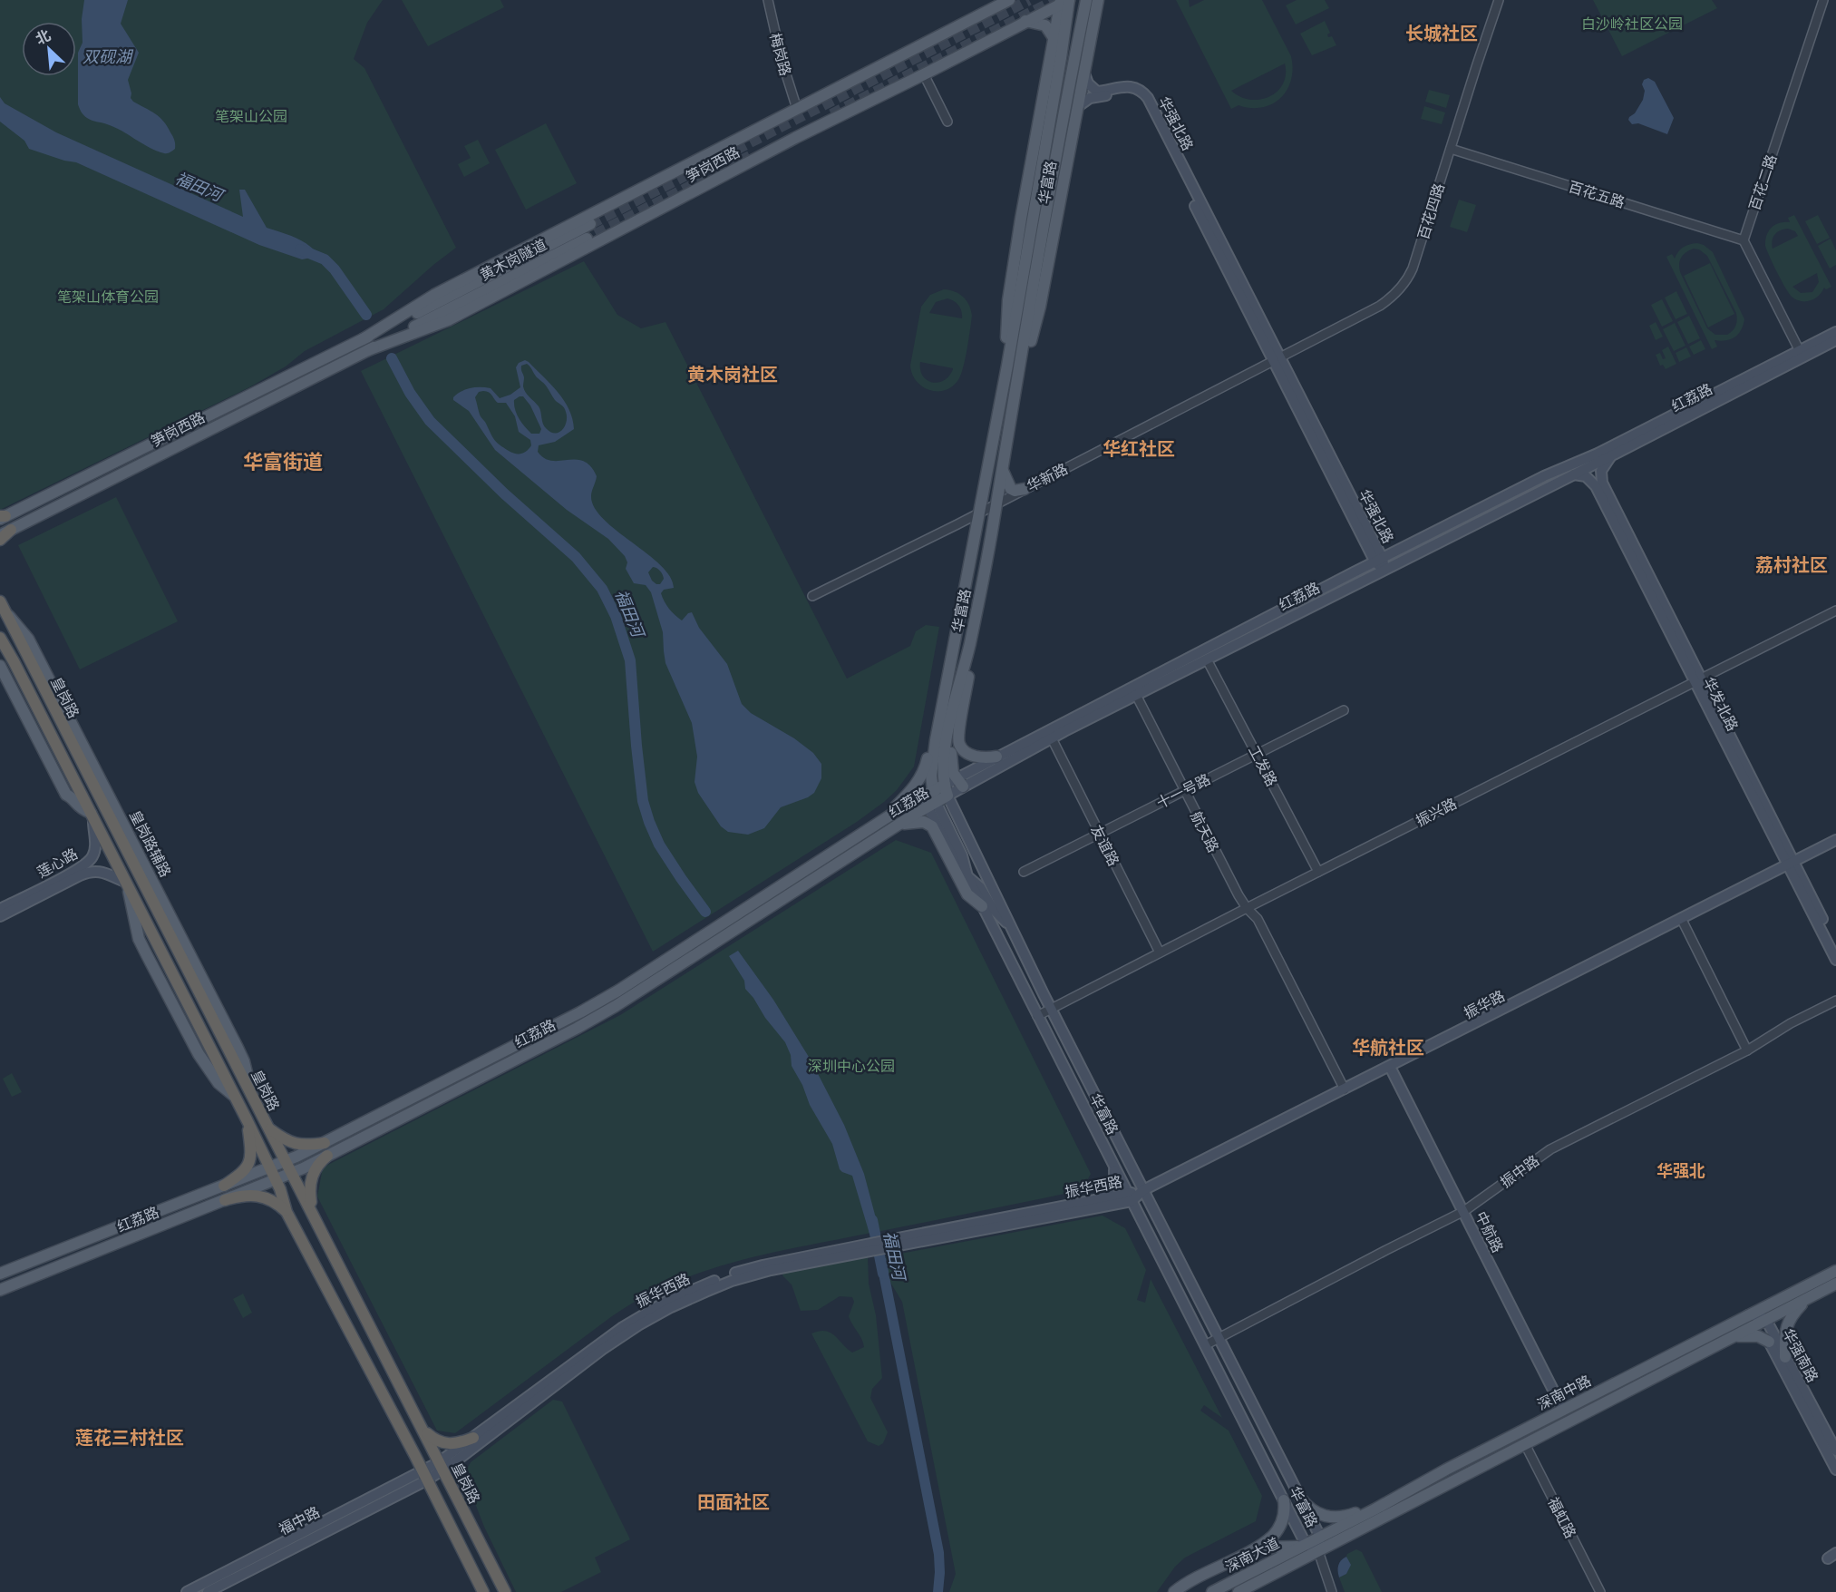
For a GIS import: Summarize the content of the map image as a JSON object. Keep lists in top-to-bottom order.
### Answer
{
  "streets": {
    "highway": ["皇岗路"],
    "main road": [
      "华强北路",
      "笋岗西路",
      "华富路",
      "黄木岗隧道",
      "红荔路",
      "华发北路",
      "莲心路",
      "振华路",
      "振华西路",
      "中航路",
      "华强南路",
      "深南中路",
      "福中路",
      "深南大道"
    ],
    "street": [
      "梅岗路",
      "百花二路",
      "百花五路",
      "百花四路",
      "华新路",
      "工发路",
      "十一号路",
      "振兴路",
      "航天路",
      "友谊路",
      "振中路",
      "福虹路"
    ]
  },
  "crossings": [
    ["梅岗路", "笋岗西路"],
    ["华强北路", "华富路"],
    ["华强北路", "百花四路"],
    ["华强北路", "红荔路"],
    ["华强北路", "华新路"],
    ["笋岗西路", "华富路"],
    ["笋岗西路", "黄木岗隧道"],
    ["华富路", "红荔路"],
    ["华富路", "华新路"],
    ["华富路", "振兴路"],
    ["华富路", "振华路"],
    ["华富路", "振中路"],
    ["华富路", "振华西路"],
    ["华富路", "深南中路"],
    ["华富路", "深南大道"],
    ["百花二路", "百花五路"],
    ["百花五路", "百花四路"],
    ["百花四路", "华新路"],
    ["红荔路", "皇岗路"],
    ["红荔路", "华发北路"],
    ["红荔路", "工发路"],
    ["红荔路", "航天路"],
    ["红荔路", "友谊路"],
    ["皇岗路", "莲心路"],
    ["皇岗路", "振华西路"],
    ["皇岗路", "福中路"],
    ["华发北路", "振兴路"],
    ["华发北路", "振华路"],
    ["工发路", "十一号路"],
    ["工发路", "振兴路"],
    ["十一号路", "航天路"],
    ["十一号路", "友谊路"],
    ["振兴路", "航天路"],
    ["振兴路", "友谊路"],
    ["振华路", "振华西路"],
    ["振华路", "中航路"],
    ["振中路", "中航路"],
    ["振华西路", "福中路"],
    ["中航路", "深南中路"],
    ["华强南路", "深南中路"],
    ["深南中路", "福虹路"],
    ["深南中路", "深南大道"]
  ],
  "districts": [
    "长城社区",
    "黄木岗社区",
    "华红社区",
    "华富街道",
    "荔村社区",
    "华航社区",
    "华强北",
    "莲花三村社区",
    "田面社区"
  ],
  "water": ["双砚湖", "福田河"],
  "parks": [
    "白沙岭社区公园",
    "笔架山公园",
    "笔架山体育公园",
    "深圳中心公园"
  ],
  "north": "top left"
}
